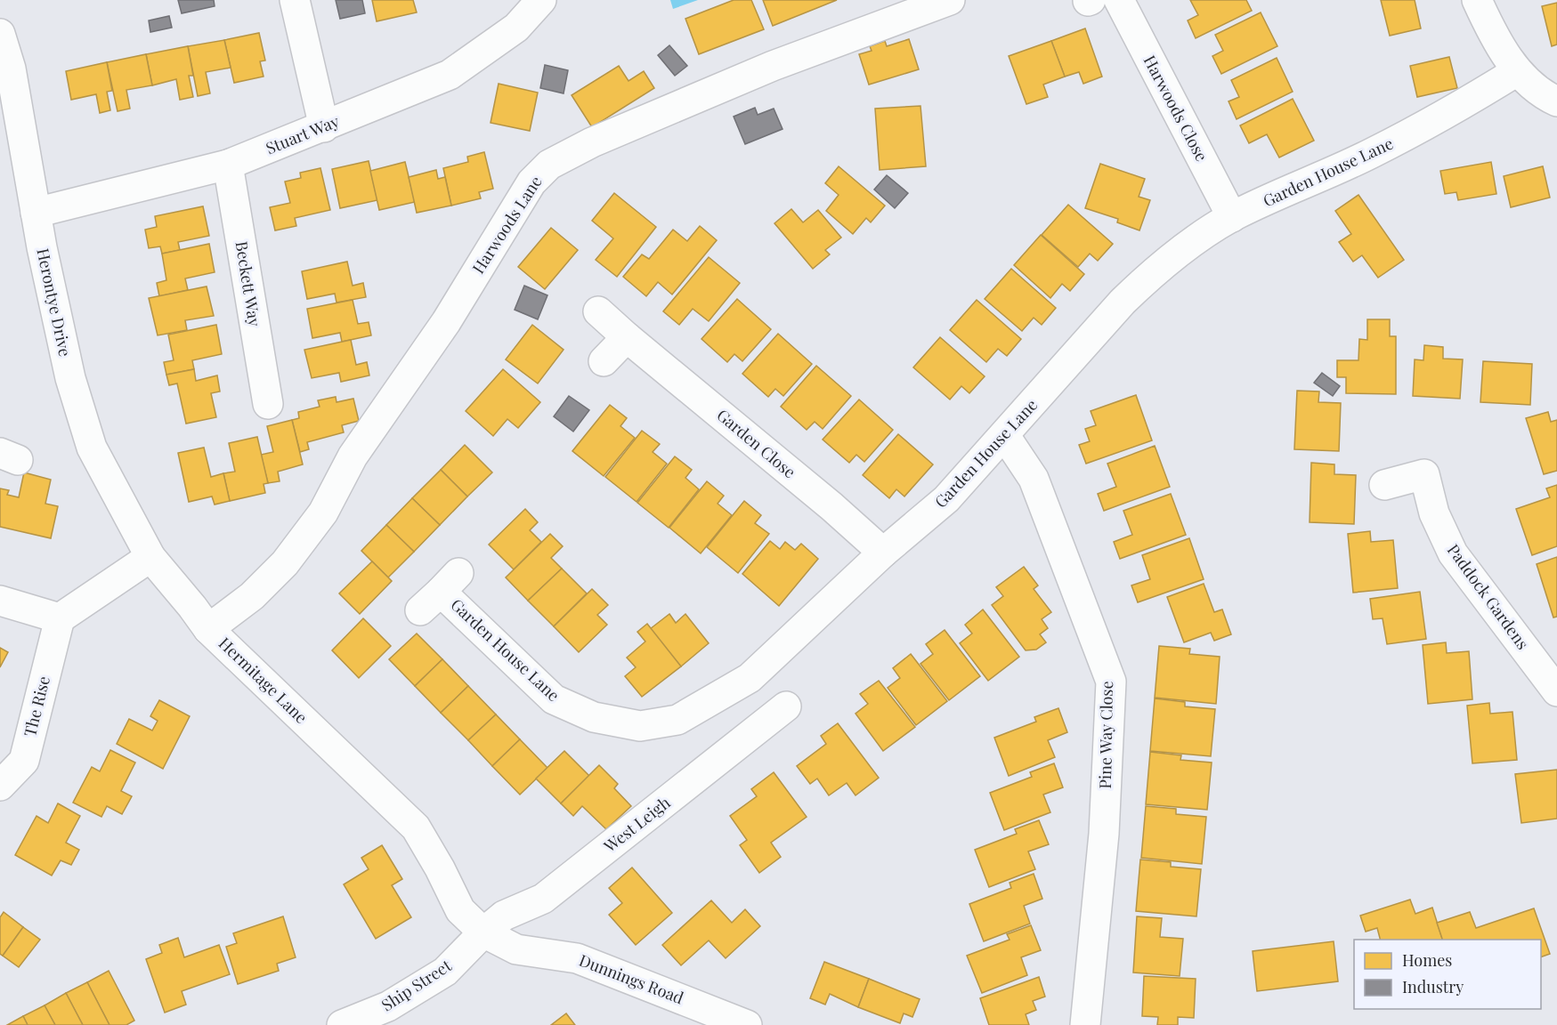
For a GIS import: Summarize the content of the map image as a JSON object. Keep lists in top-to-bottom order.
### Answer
{
  "streets": {
    "street": [
      "Harwoods Close",
      "Stuart Way",
      "Garden House Lane",
      "Harwoods Lane",
      "Beckett Way",
      "Herontye Drive",
      "Garden Close",
      "Paddock Gardens",
      "Hermitage Lane",
      "The Rise",
      "Pine Way Close",
      "West Leigh",
      "Dunnings Road",
      "Ship Street"
    ]
  },
  "crossings": [
    ["Harwoods Close", "Garden House Lane"],
    ["Stuart Way", "Beckett Way"],
    ["Stuart Way", "Herontye Drive"],
    ["Garden House Lane", "Garden Close"],
    ["Garden House Lane", "Pine Way Close"],
    ["Harwoods Lane", "Hermitage Lane"],
    ["Herontye Drive", "Hermitage Lane"],
    ["Hermitage Lane", "West Leigh"],
    ["Hermitage Lane", "Dunnings Road"],
    ["Hermitage Lane", "Ship Street"],
    ["West Leigh", "Dunnings Road"],
    ["West Leigh", "Ship Street"],
    ["Dunnings Road", "Ship Street"]
  ],
  "legend": ["Homes", "Industry"]
}
